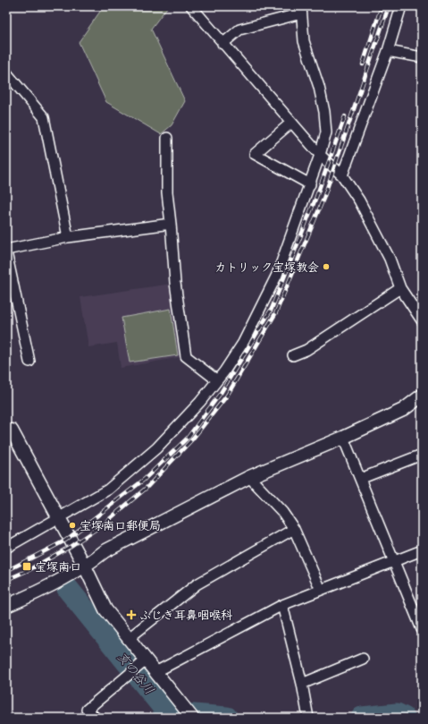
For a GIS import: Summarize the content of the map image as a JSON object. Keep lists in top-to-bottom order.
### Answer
{
  "water": ["亥の谷川"],
  "places": {
    "other": ["カトリック宝塚教会", "宝塚南口郵便局"],
    "transit": ["宝塚南口"],
    "health": ["ふじき耳鼻咽喉科"]
  }
}
